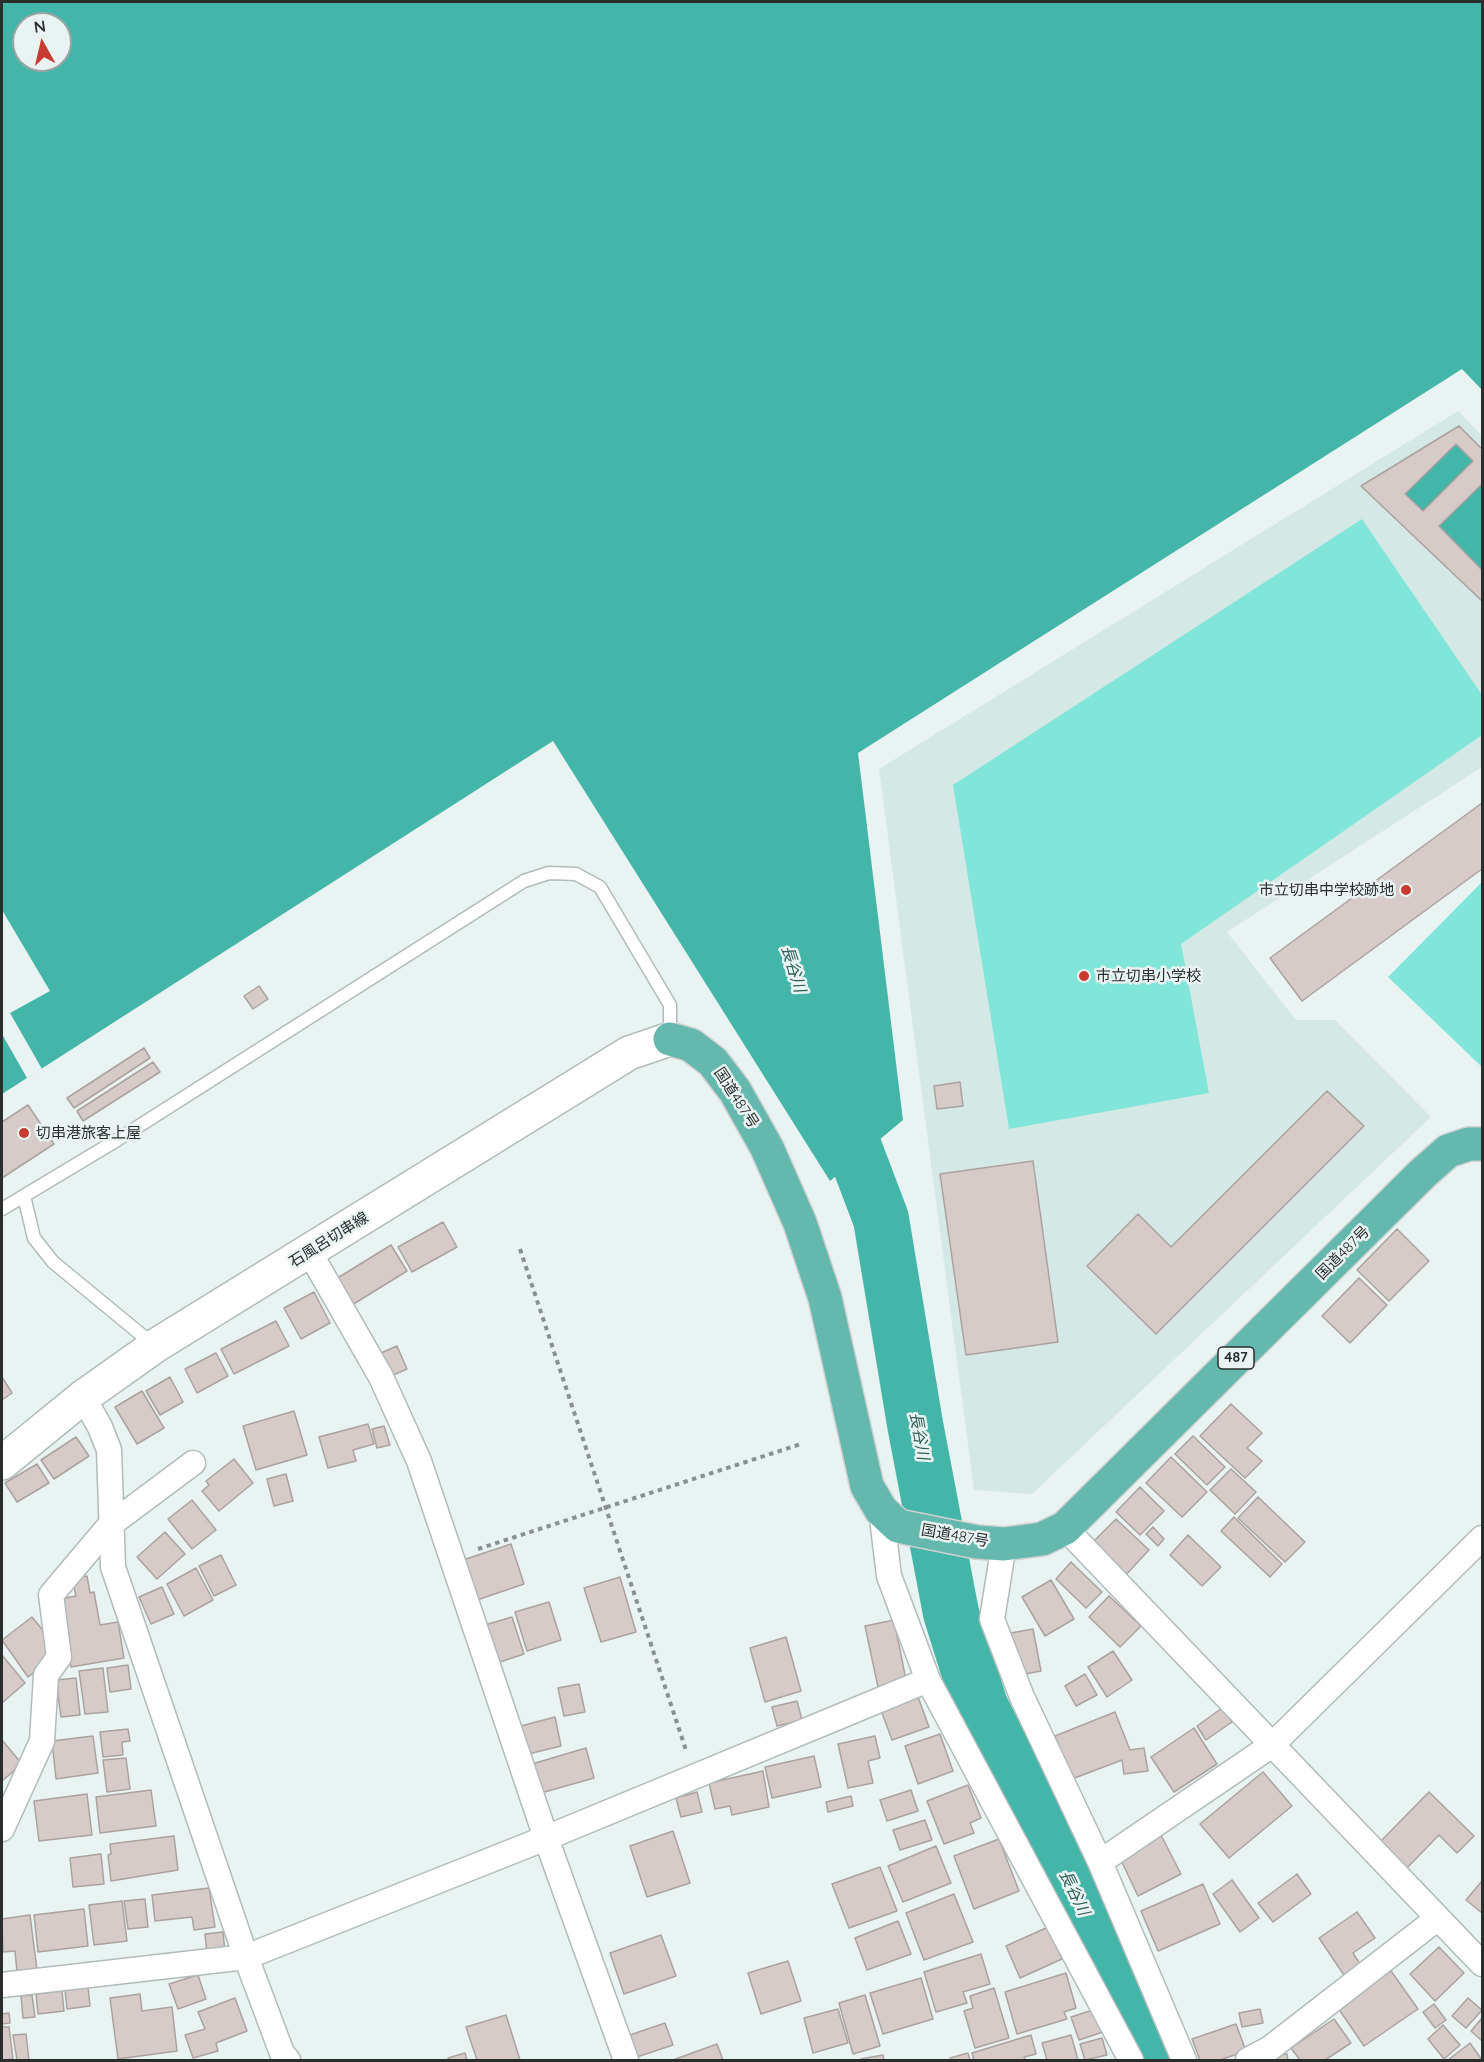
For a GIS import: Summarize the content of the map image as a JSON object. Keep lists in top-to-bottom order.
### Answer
{
  "streets": {
    "highway": ["国道487号", "487"],
    "main road": ["石風呂切串線"]
  },
  "crossings": [
    ["国道487号", "石風呂切串線"]
  ],
  "water": ["長谷川"],
  "places": ["市立切串中学校跡地", "市立切串小学校", "切串港旅客上屋"],
  "north": "top"
}
